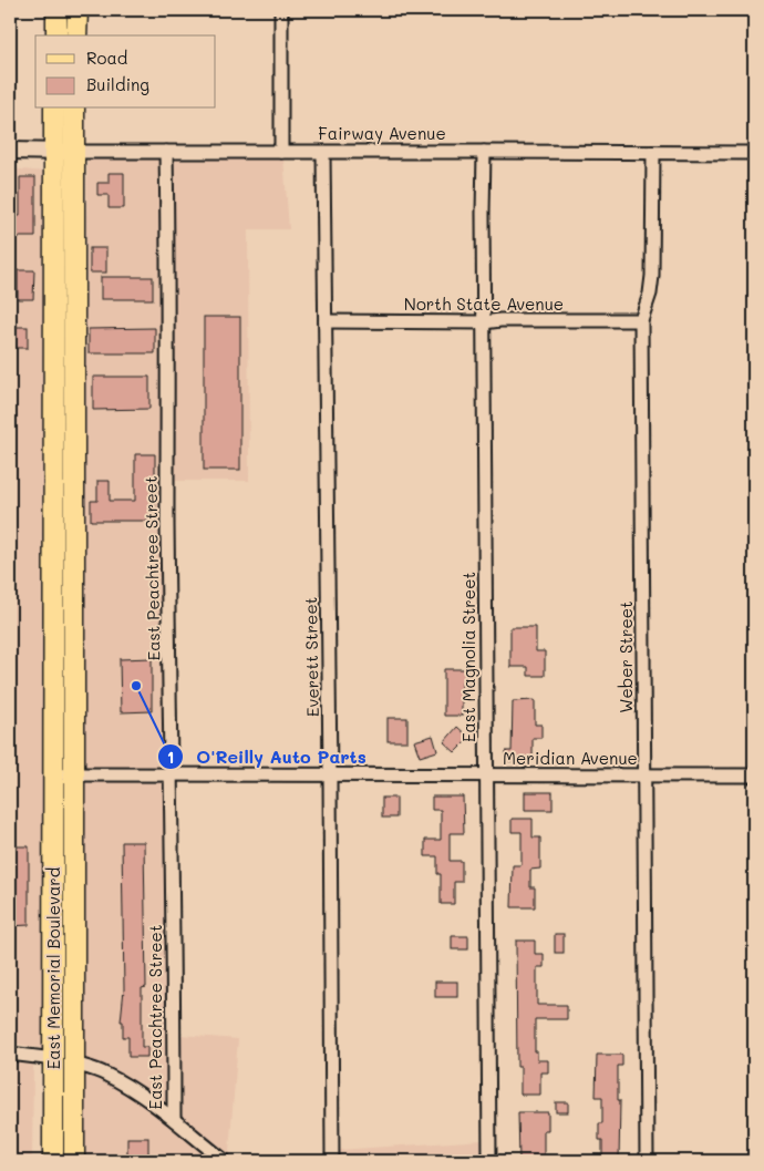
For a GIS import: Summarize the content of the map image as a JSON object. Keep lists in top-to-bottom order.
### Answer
{
  "streets": {
    "main road": ["East Memorial Boulevard"],
    "street": [
      "Fairway Avenue",
      "North State Avenue",
      "East Peachtree Street",
      "Everett Street",
      "East Magnolia Street",
      "Weber Street",
      "Meridian Avenue"
    ]
  },
  "crossings": [
    ["Fairway Avenue", "East Peachtree Street"],
    ["Fairway Avenue", "Everett Street"],
    ["Fairway Avenue", "East Magnolia Street"],
    ["Fairway Avenue", "Weber Street"],
    ["Fairway Avenue", "East Memorial Boulevard"],
    ["North State Avenue", "Everett Street"],
    ["North State Avenue", "East Magnolia Street"],
    ["North State Avenue", "Weber Street"],
    ["East Peachtree Street", "Meridian Avenue"],
    ["Everett Street", "Meridian Avenue"],
    ["East Magnolia Street", "Meridian Avenue"],
    ["Weber Street", "Meridian Avenue"],
    ["Meridian Avenue", "East Memorial Boulevard"]
  ],
  "places": ["O'Reilly Auto Parts"],
  "legend": ["Road", "Building"]
}
